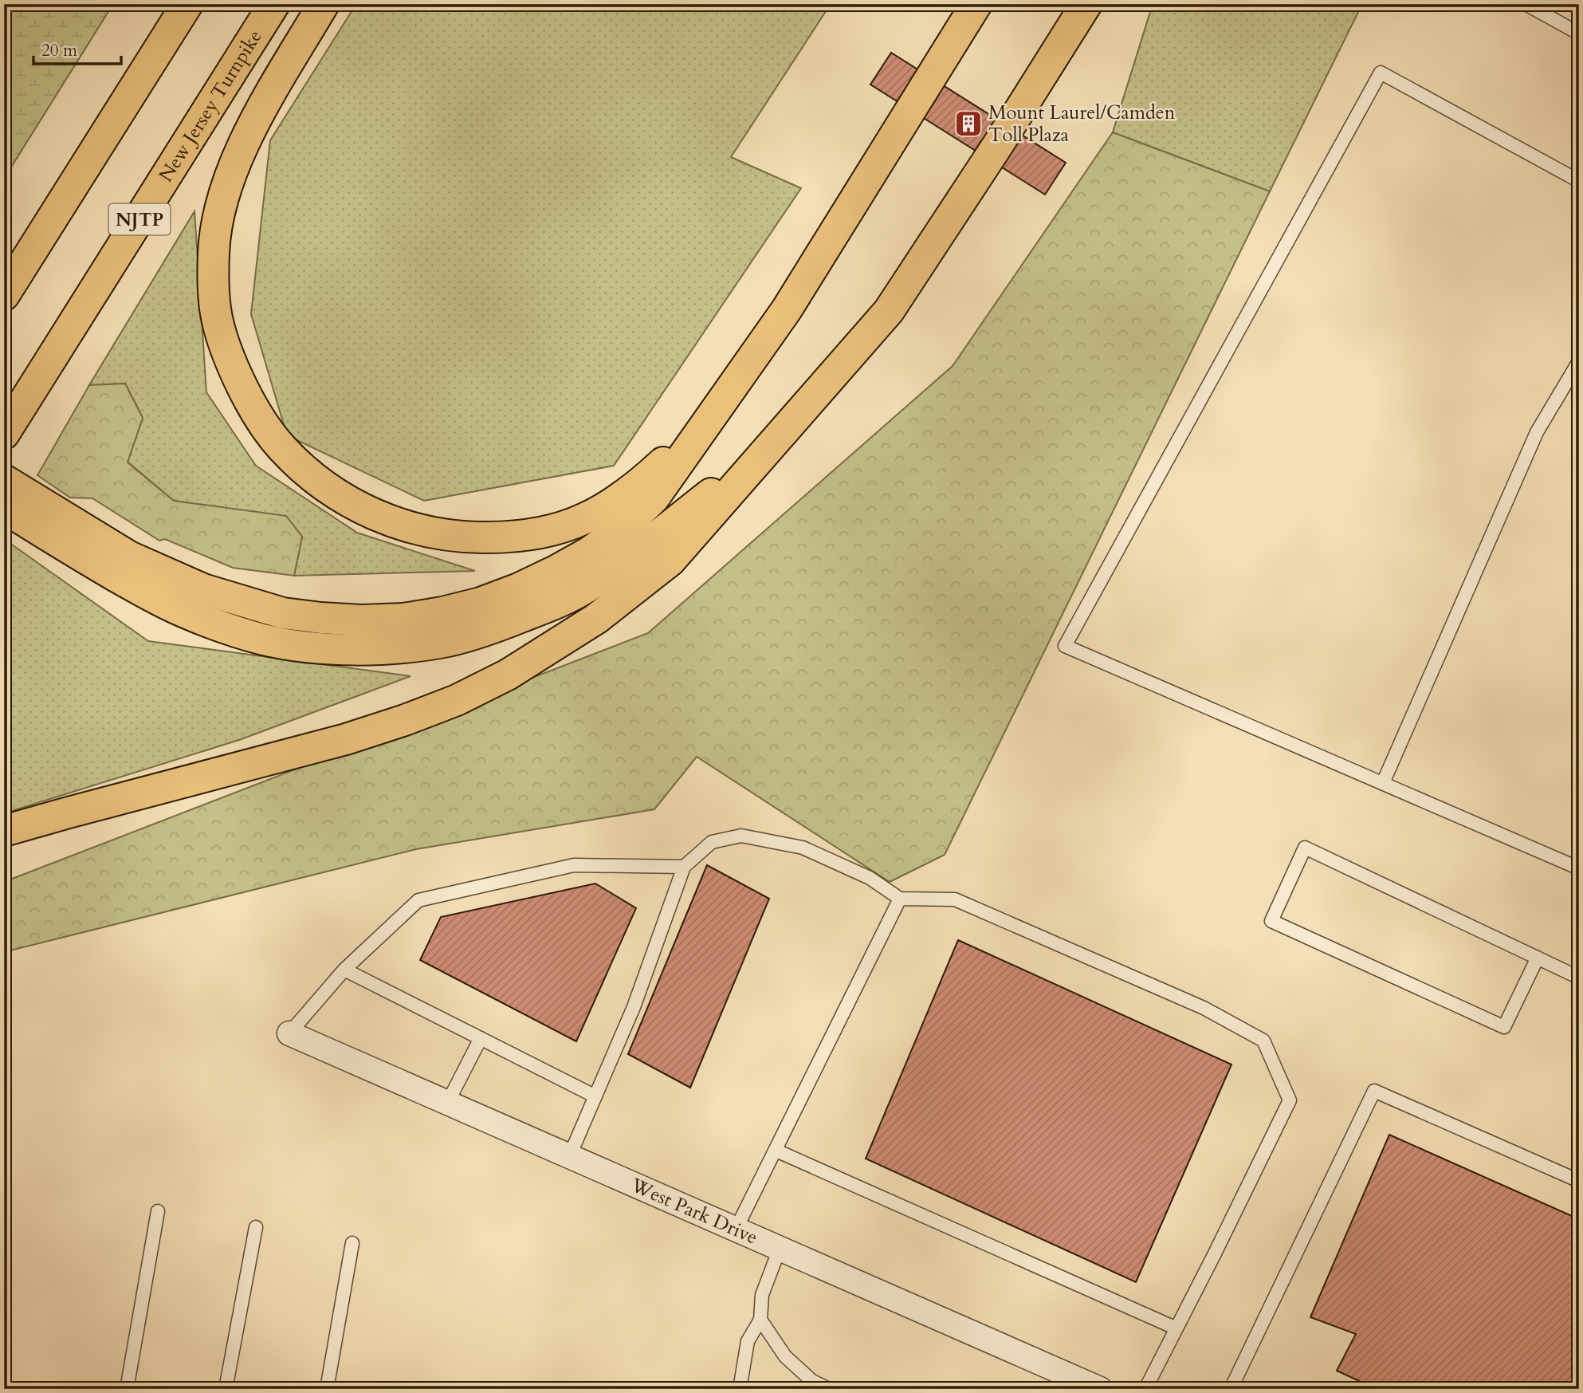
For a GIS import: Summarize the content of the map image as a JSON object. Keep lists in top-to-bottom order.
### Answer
{
  "streets": {
    "highway": ["New Jersey Turnpike", "NJTP"],
    "street": ["West Park Drive"]
  },
  "places": {
    "building": ["Mount Laurel/Camden Toll Plaza"]
  },
  "scale_bar": "20 m"
}
